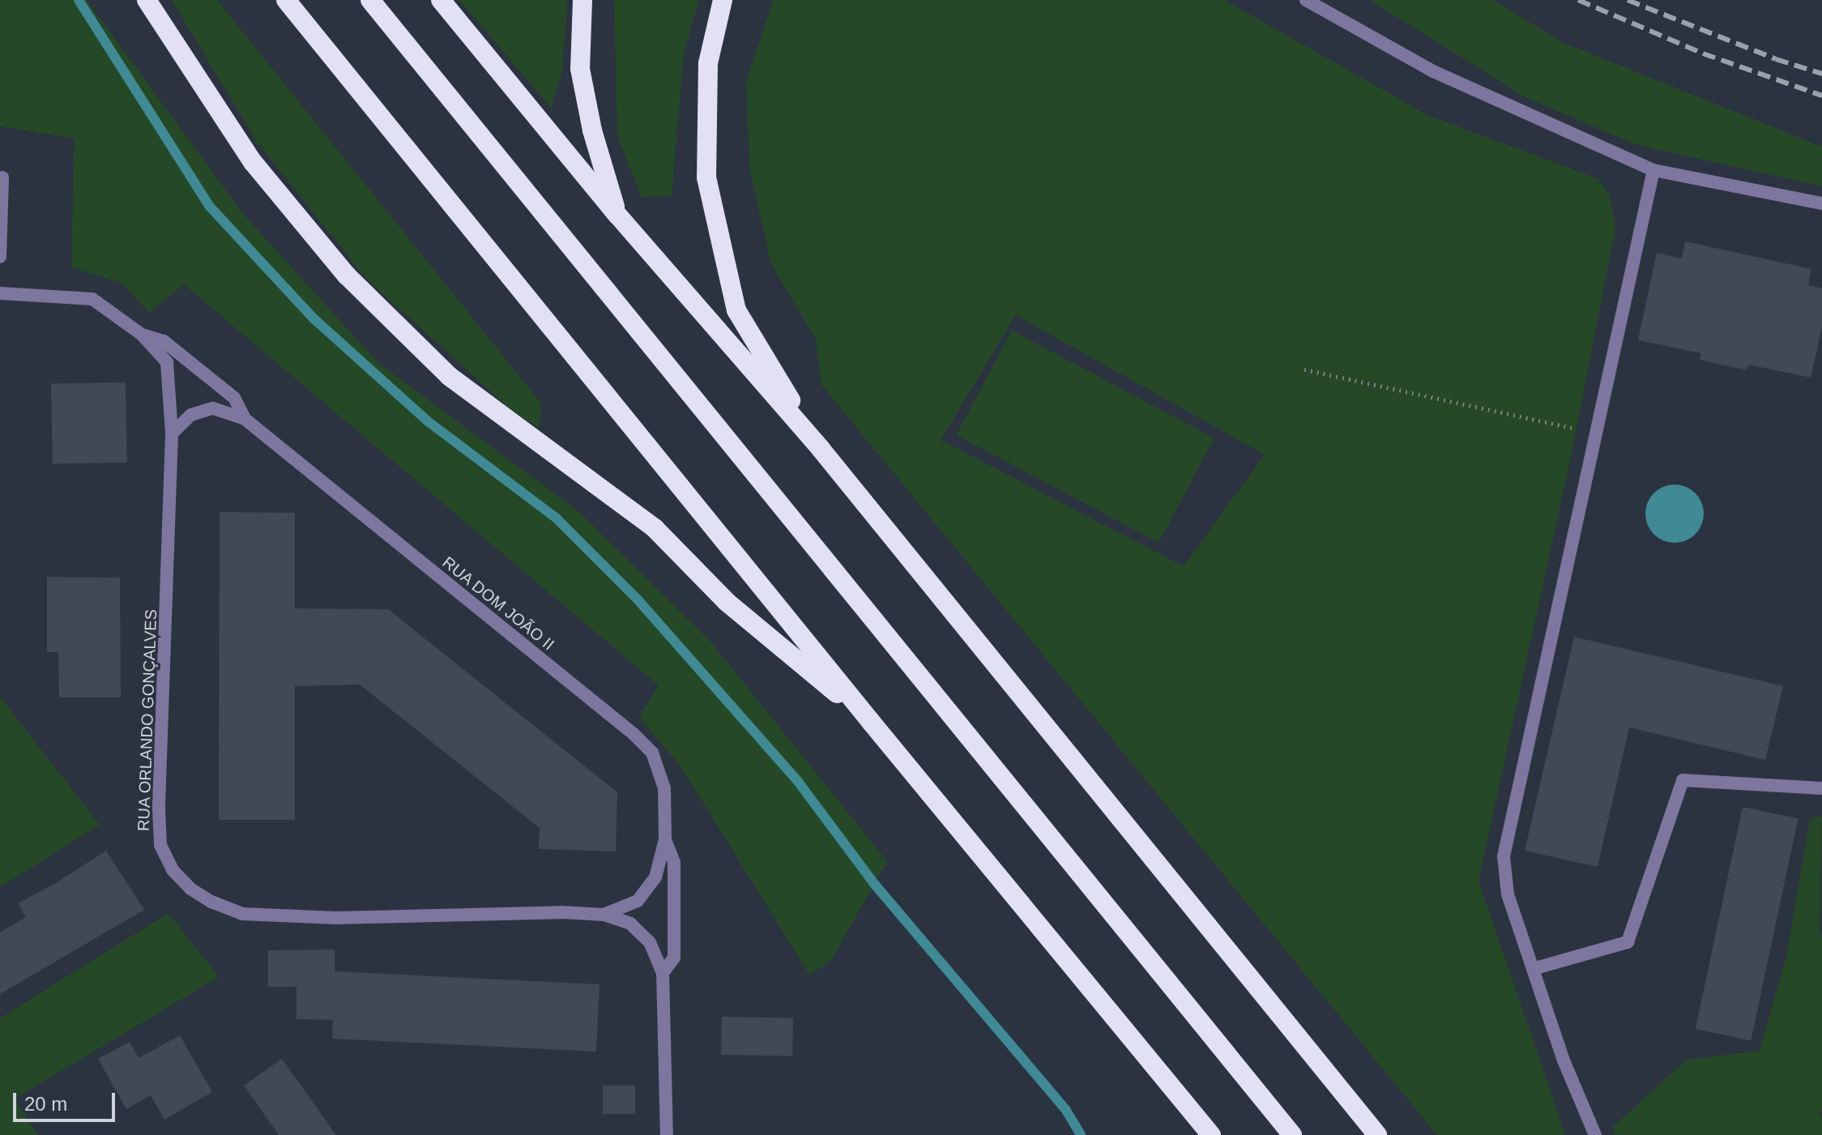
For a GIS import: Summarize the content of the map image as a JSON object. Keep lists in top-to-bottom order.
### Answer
{
  "streets": {
    "street": ["RUA DOM JOÃO II", "RUA ORLANDO GONÇALVES"]
  },
  "crossings": [
    ["RUA DOM JOÃO II", "RUA ORLANDO GONÇALVES"]
  ],
  "scale_bar": "20 m"
}
